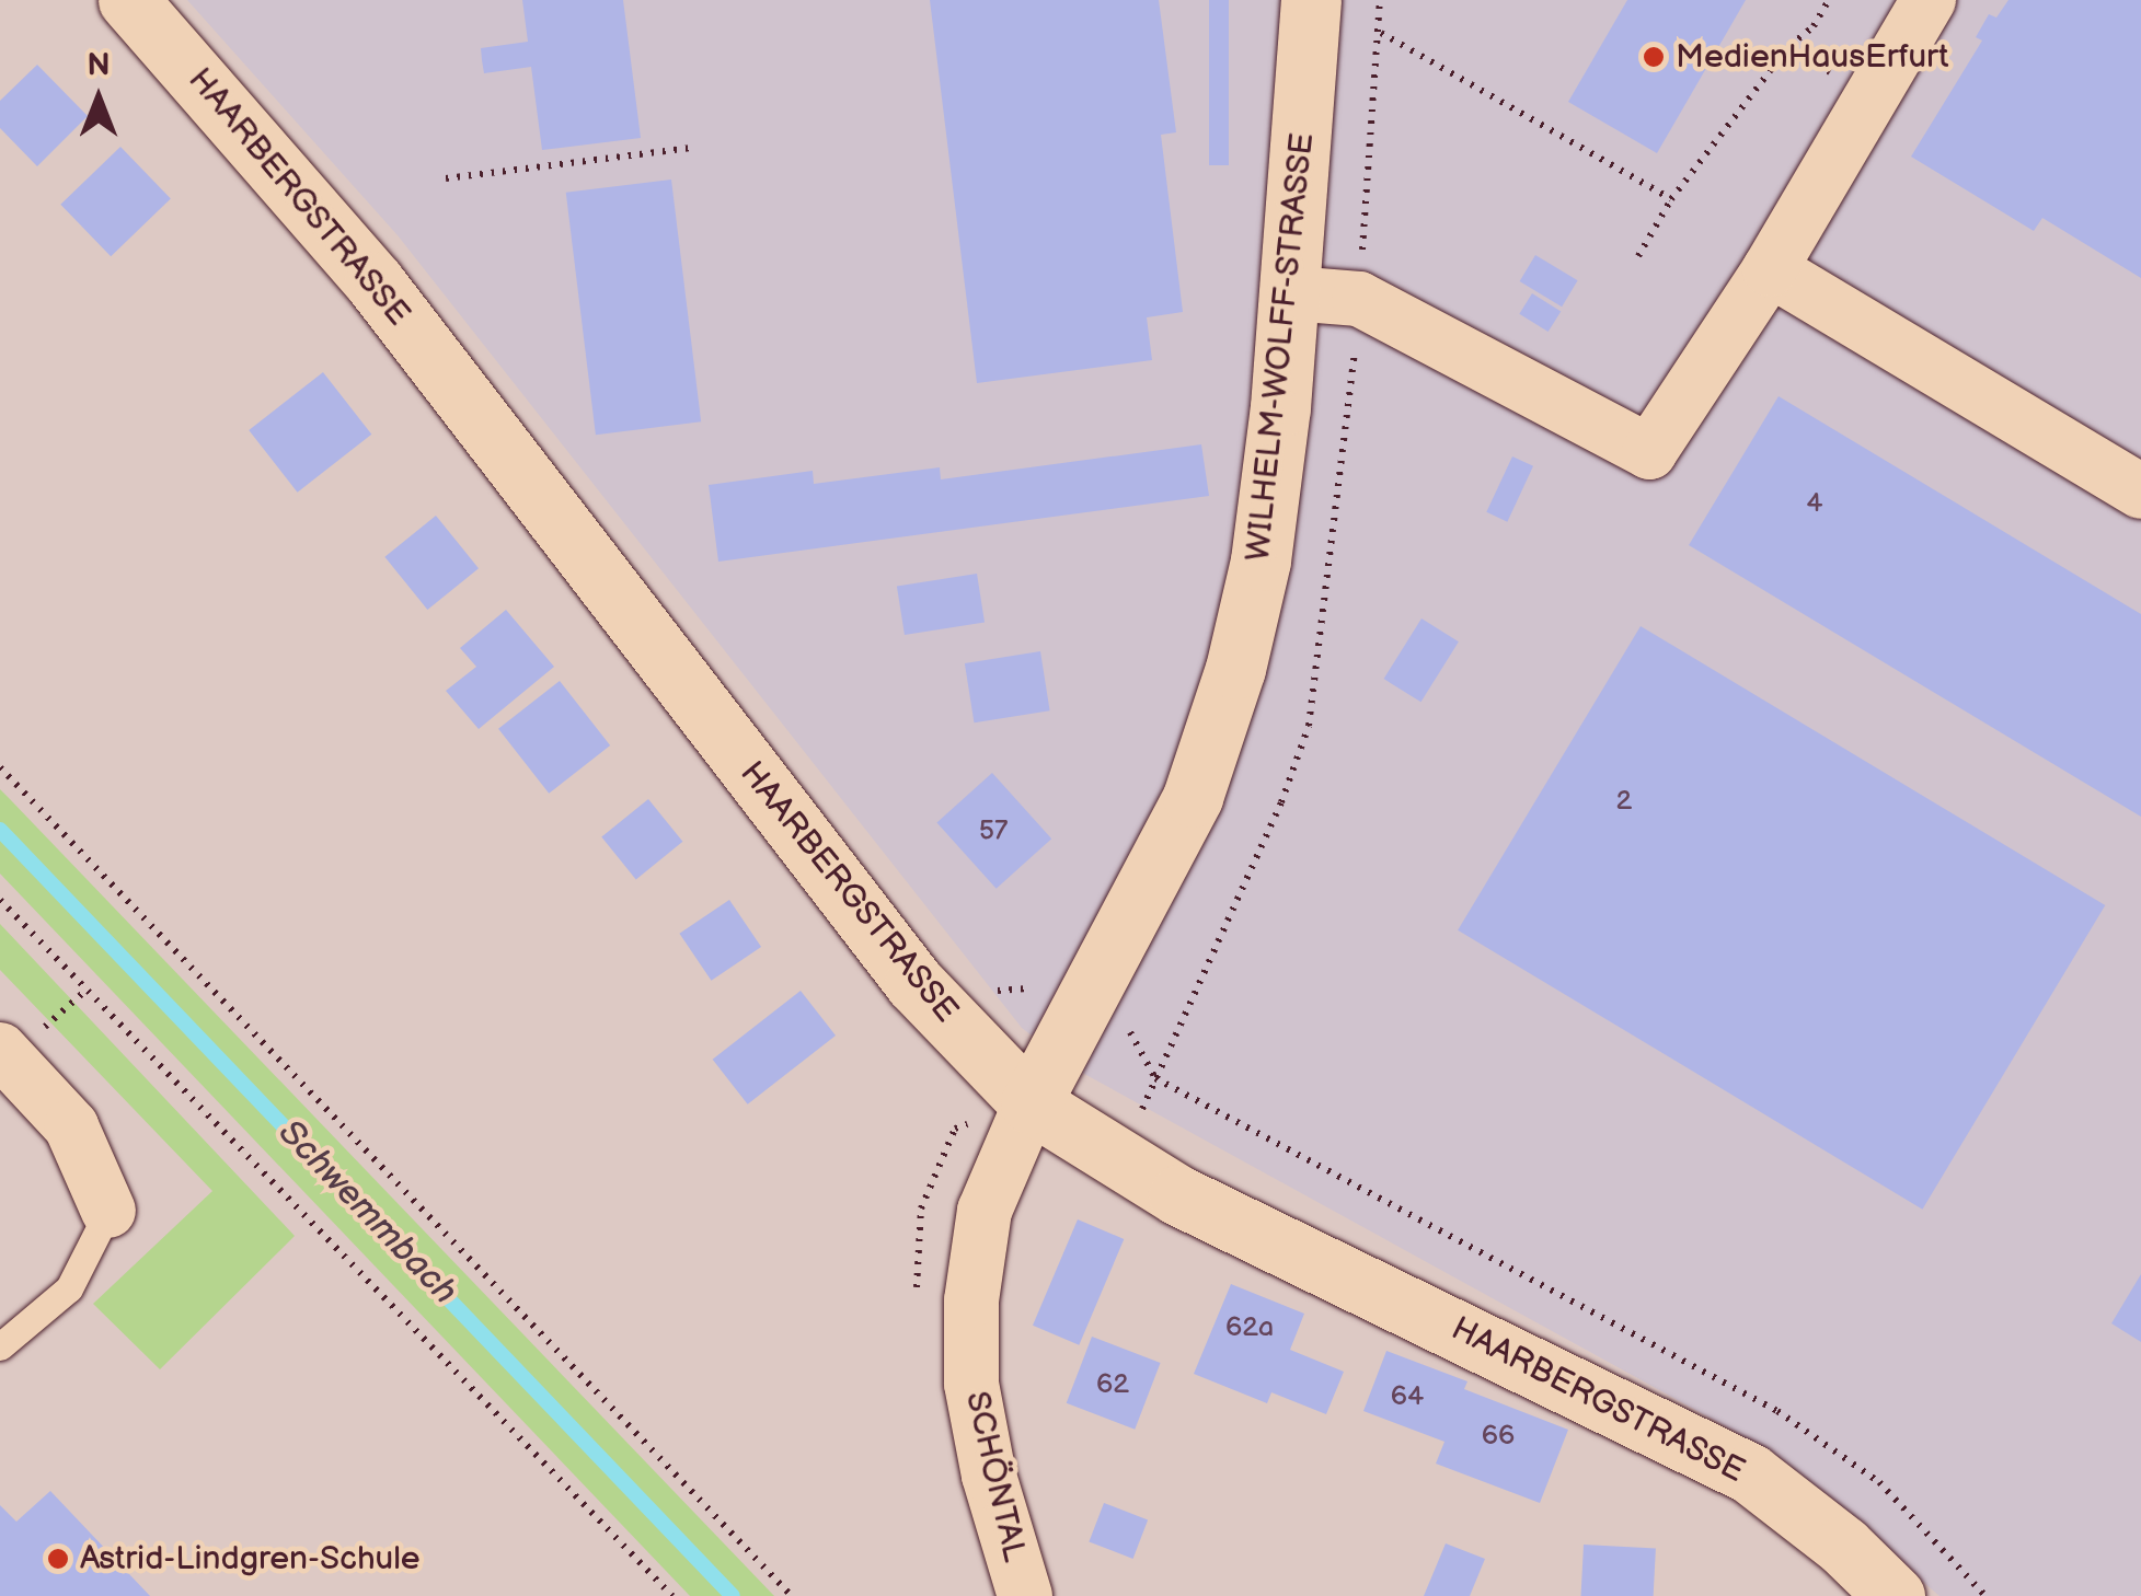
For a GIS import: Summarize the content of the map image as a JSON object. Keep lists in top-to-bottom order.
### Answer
{
  "streets": {
    "main road": ["HAARBERGSTRASSE", "WILHELM-WOLFF-STRASSE"],
    "street": ["SCHÖNTAL"]
  },
  "crossings": [
    ["HAARBERGSTRASSE", "WILHELM-WOLFF-STRASSE"],
    ["HAARBERGSTRASSE", "SCHÖNTAL"],
    ["WILHELM-WOLFF-STRASSE", "SCHÖNTAL"]
  ],
  "water": ["Schwemmbach"],
  "places": ["MedienHausErfurt", "Astrid-Lindgren-Schule"],
  "house_numbers": [
    "4",
    "2",
    "57",
    "62a",
    "62",
    "64",
    "66"
  ],
  "north": "top"
}
